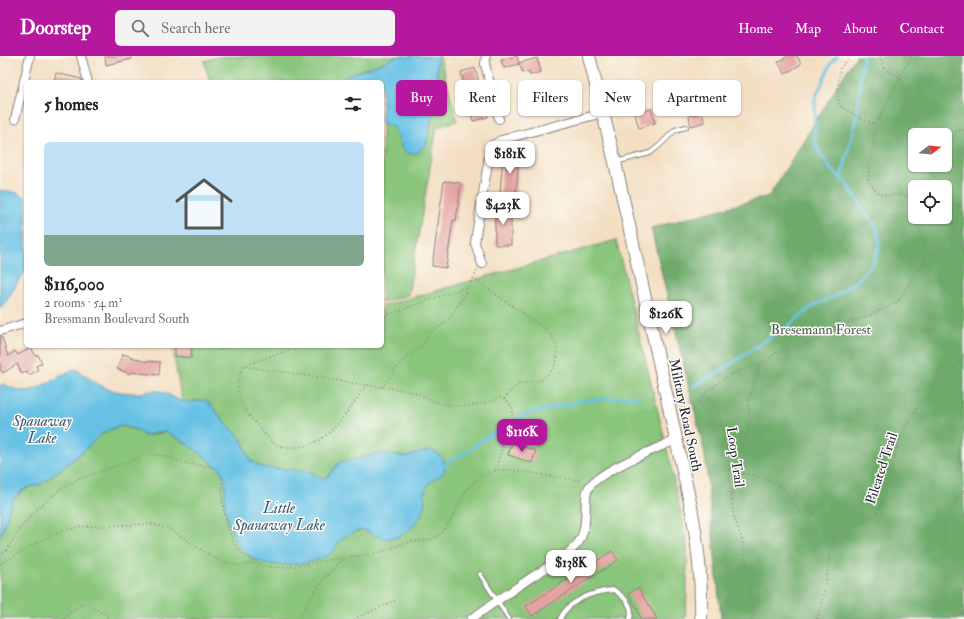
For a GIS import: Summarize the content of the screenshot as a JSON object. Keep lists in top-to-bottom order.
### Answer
{
  "streets": {
    "main road": ["Military Road South"],
    "path": ["Loop Trail", "Pileated Trail"]
  },
  "water": ["Spanaway Lake", "Little Spanaway Lake"],
  "parks": ["Bresemann Forest"],
  "north": "right",
  "page": {
    "header": "Doorstep",
    "search": "Search here",
    "nav": [
      "Home",
      "Map",
      "About",
      "Contact"
    ],
    "chip": [
      "Buy",
      "Rent",
      "Filters",
      "New",
      "Apartment"
    ],
    "heading": "5 homes",
    "list": [
      {
        "name": "$116,000",
        "note": "2 rooms · 54 m² · Bressmann Boulevard South"
      }
    ],
    "price": [
      "$181K",
      "$423K",
      "$126K",
      "$116K",
      "$138K"
    ]
  }
}
